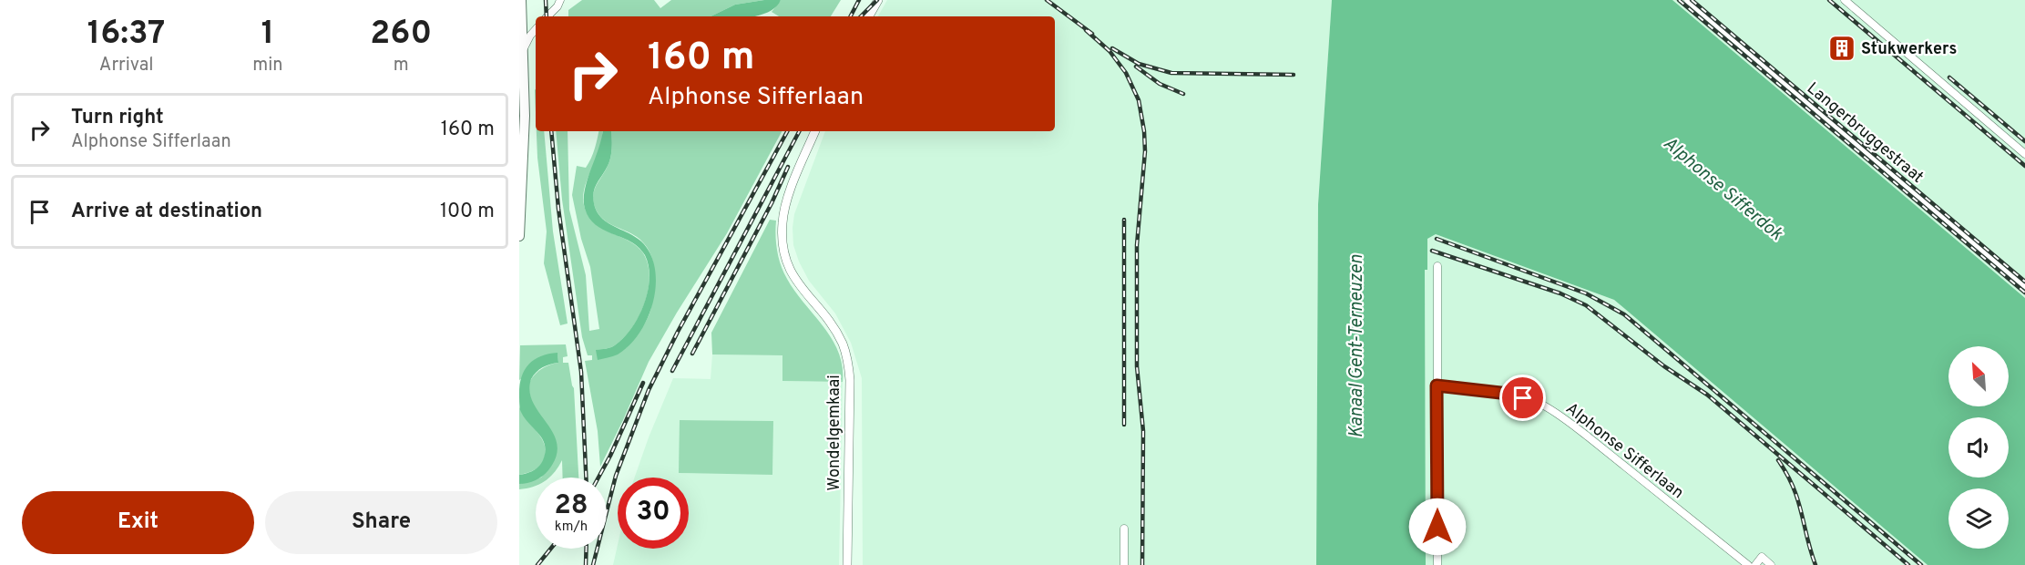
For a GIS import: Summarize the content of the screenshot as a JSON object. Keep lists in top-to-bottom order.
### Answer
{
  "streets": {
    "main road": ["Wondelgemkaai"],
    "street": ["Langerbruggestraat", "Alphonse Sifferlaan"]
  },
  "water": ["Alphonse Sifferdok", "Kanaal Gent-Terneuzen"],
  "places": {
    "building": ["Stukwerkers"]
  },
  "north": "top left",
  "page": {
    "eta": [
      "16:37",
      "Arrival",
      "1",
      "min",
      "260",
      "m"
    ],
    "turn": ["160 m", "Alphonse Sifferlaan"],
    "list": [
      {
        "name": "Turn right",
        "note": "Alphonse Sifferlaan",
        "value": "160 m"
      },
      {
        "name": "Arrive at destination",
        "value": "100 m"
      }
    ],
    "speed": "28 km/h",
    "limit": "30",
    "buttons": ["Exit", "Share"]
  }
}
